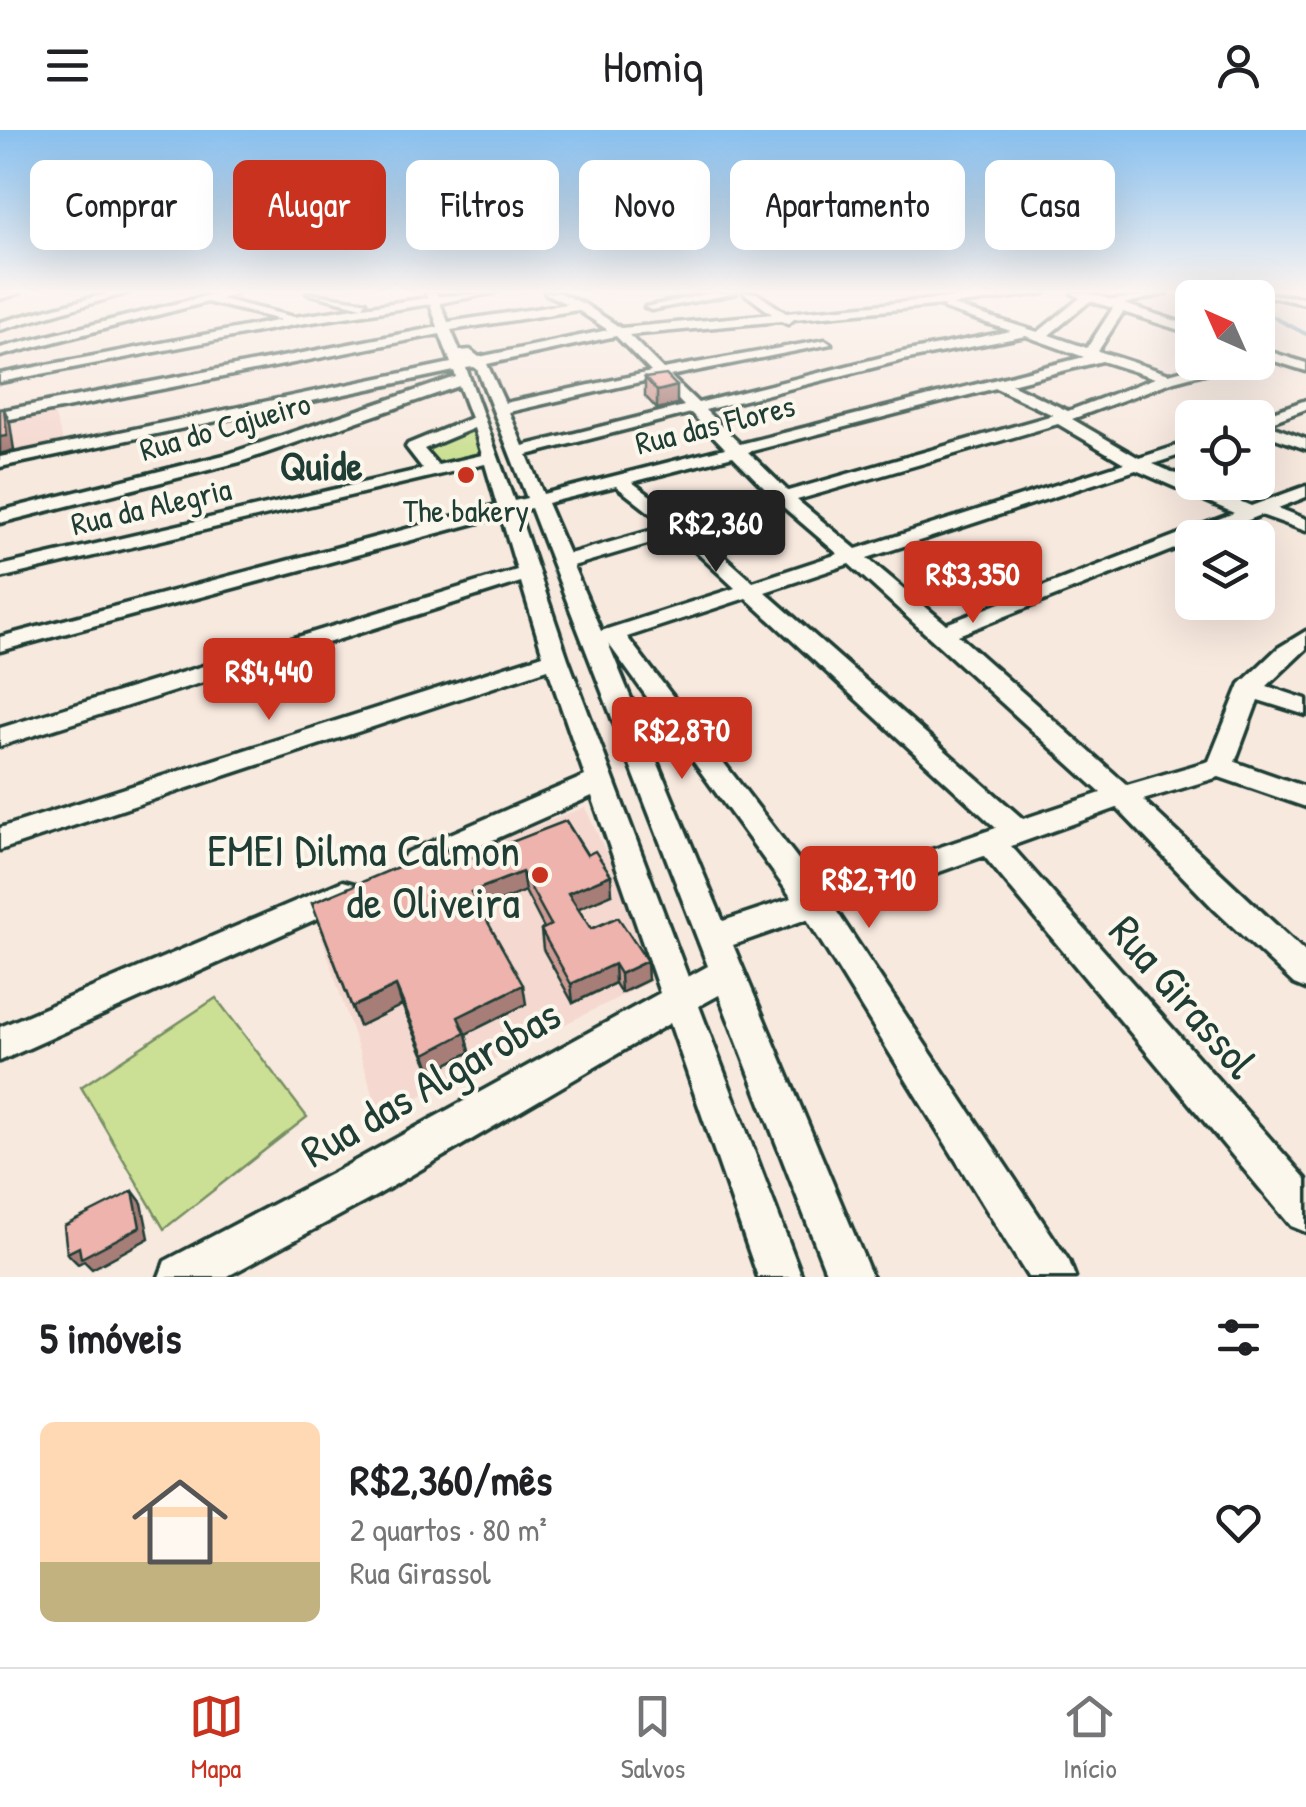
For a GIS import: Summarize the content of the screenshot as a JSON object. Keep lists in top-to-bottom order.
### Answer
{
  "streets": {
    "street": [
      "Rua das Flores",
      "Rua do Cajueiro",
      "Rua da Alegria",
      "Rua Girassol",
      "Rua das Algarobas"
    ]
  },
  "crossings": [
    ["Rua das Flores", "Rua Girassol"],
    ["Rua Girassol", "Rua das Algarobas"]
  ],
  "districts": ["Quide"],
  "places": ["The bakery", "EMEI Dilma Calmon de Oliveira"],
  "north": "top left",
  "page": {
    "header": "Homiq",
    "chip": [
      "Comprar",
      "Alugar",
      "Filtros",
      "Novo",
      "Apartamento",
      "Casa"
    ],
    "price": [
      "R$2,360",
      "R$3,350",
      "R$4,440",
      "R$2,870",
      "R$2,710"
    ],
    "heading": "5 imóveis",
    "list": [
      {
        "name": "R$2,360/mês",
        "note": "2 quartos · 80 m² · Rua Girassol"
      }
    ],
    "tabs": ["Mapa", "Salvos", "Início"]
  }
}
